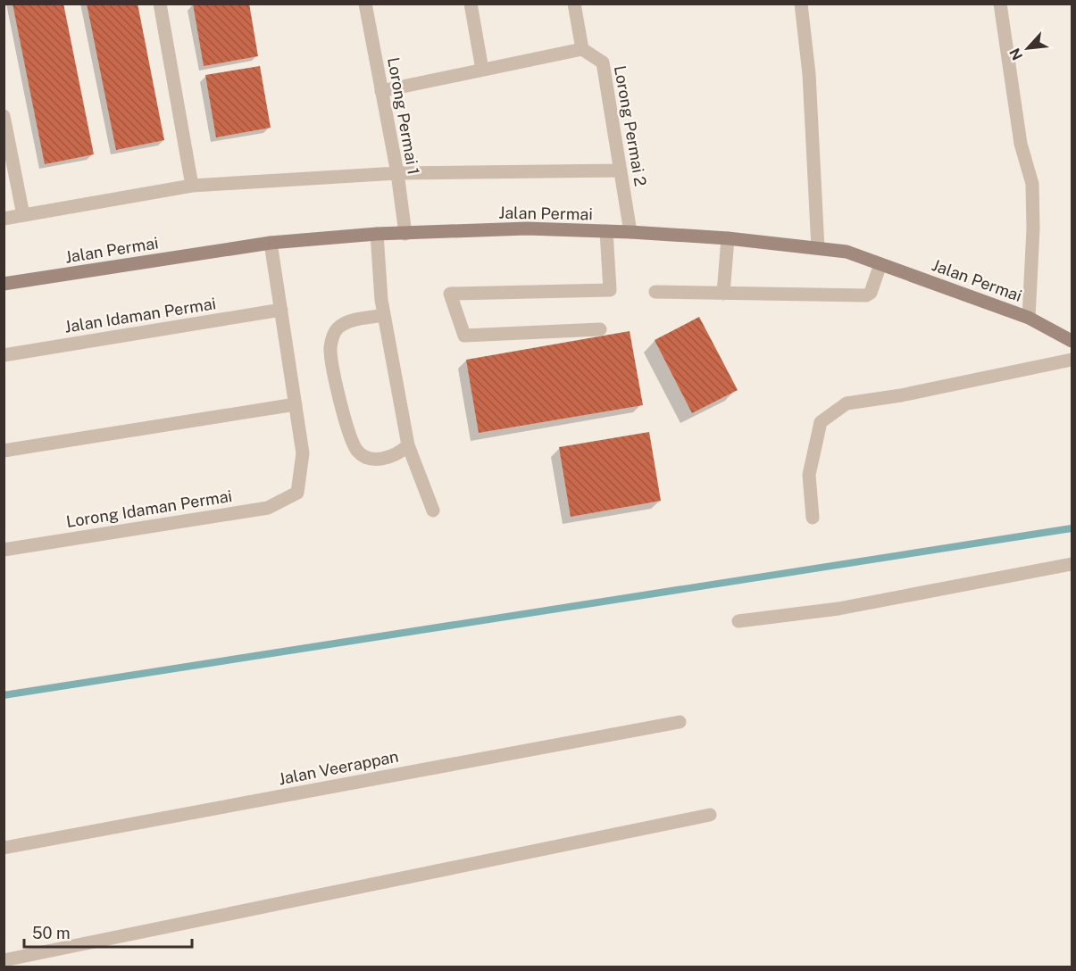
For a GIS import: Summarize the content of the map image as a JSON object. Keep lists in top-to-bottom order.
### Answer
{
  "streets": {
    "street": [
      "Lorong Permai 1",
      "Lorong Permai 2",
      "Jalan Permai",
      "Jalan Idaman Permai",
      "Lorong Idaman Permai",
      "Jalan Veerappan"
    ]
  },
  "crossings": [
    ["Lorong Permai 1", "Jalan Permai"],
    ["Lorong Permai 2", "Jalan Permai"]
  ],
  "scale_bar": "50 m",
  "north": "bottom left"
}
